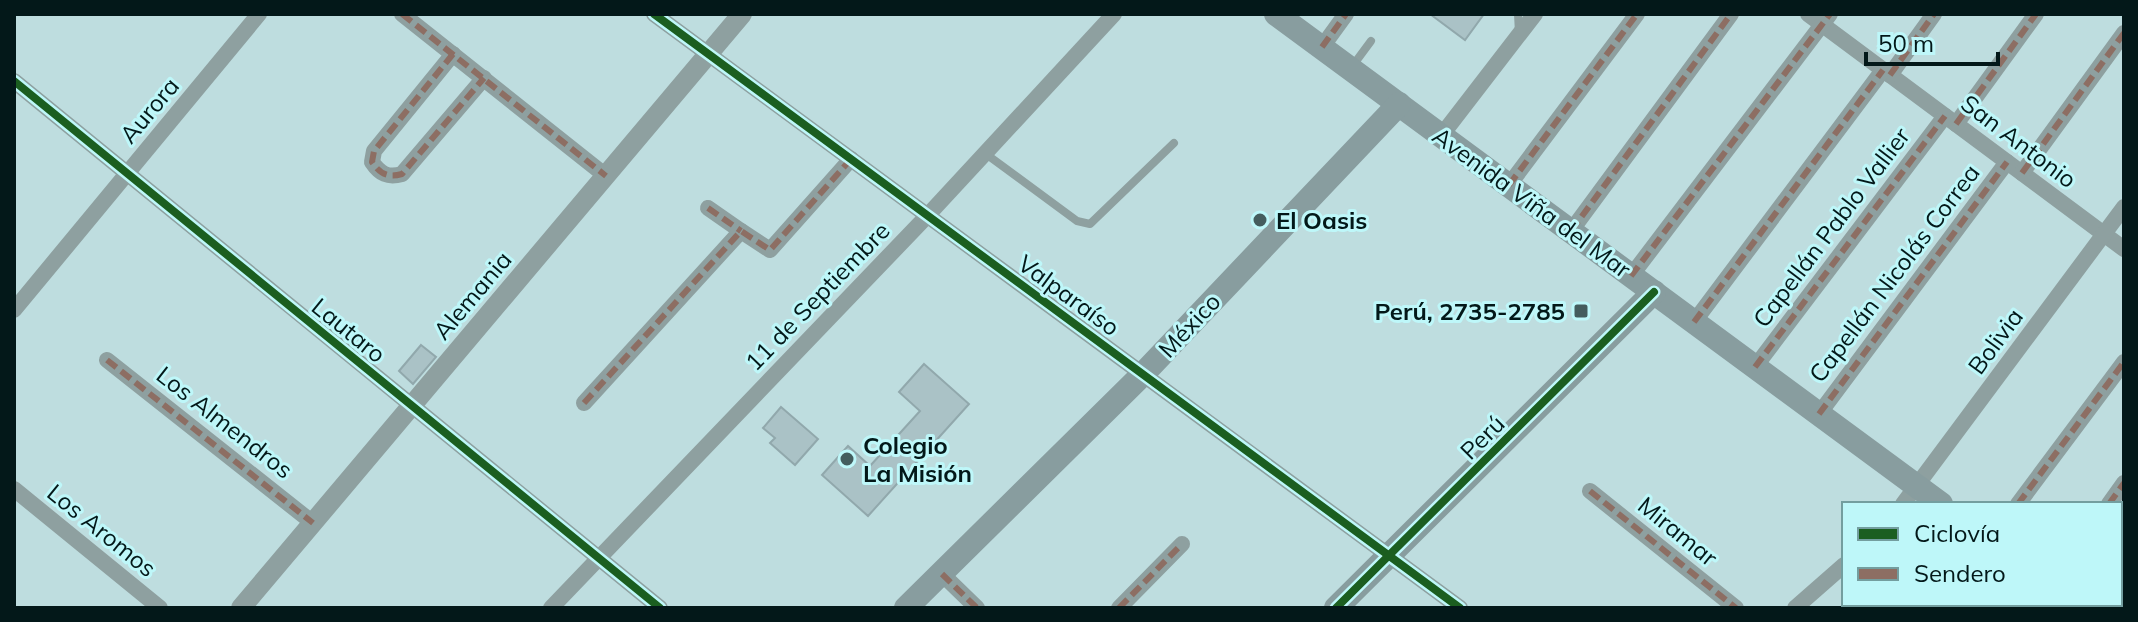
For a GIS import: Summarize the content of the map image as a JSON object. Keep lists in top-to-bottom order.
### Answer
{
  "streets": {
    "main road": ["Avenida Viña del Mar", "México", "Perú"],
    "street": [
      "Aurora",
      "San Antonio",
      "Capellán Pablo Vallier",
      "Capellán Nicolás Correa",
      "Alemania",
      "Valparaíso",
      "11 de Septiembre",
      "Lautaro",
      "Bolivia",
      "Los Almendros",
      "Los Aromos",
      "Miramar"
    ]
  },
  "crossings": [
    ["Aurora", "Lautaro"],
    ["San Antonio", "Capellán Pablo Vallier"],
    ["San Antonio", "Capellán Nicolás Correa"],
    ["San Antonio", "Bolivia"],
    ["Avenida Viña del Mar", "Capellán Pablo Vallier"],
    ["Avenida Viña del Mar", "Capellán Nicolás Correa"],
    ["Avenida Viña del Mar", "México"],
    ["Avenida Viña del Mar", "Bolivia"],
    ["Avenida Viña del Mar", "Perú"],
    ["Alemania", "Valparaíso"],
    ["Alemania", "Lautaro"],
    ["Alemania", "Los Almendros"],
    ["Valparaíso", "11 de Septiembre"],
    ["Valparaíso", "México"],
    ["Valparaíso", "Perú"],
    ["11 de Septiembre", "Lautaro"]
  ],
  "places": {
    "other": ["El Oasis", "Colegio La Misión"],
    "transit": ["Perú, 2735-2785"]
  },
  "legend": ["Ciclovía", "Sendero"],
  "scale_bar": "50 m"
}
